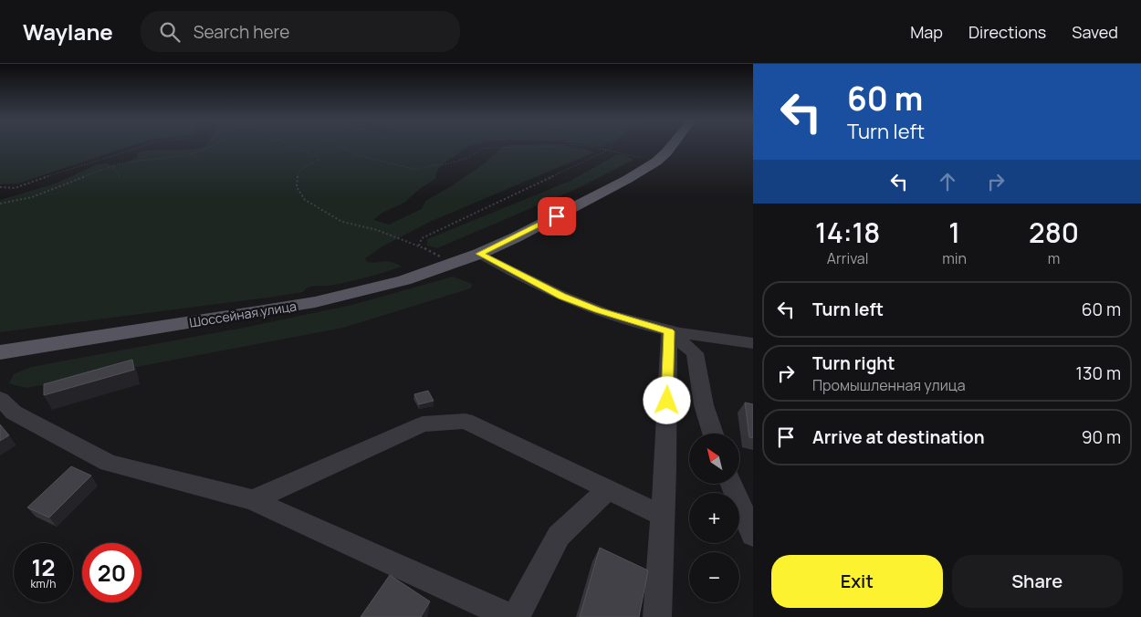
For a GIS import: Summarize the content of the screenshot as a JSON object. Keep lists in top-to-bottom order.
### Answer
{
  "streets": {
    "main road": ["Шоссейная улица"]
  },
  "north": "top left",
  "page": {
    "header": "Waylane",
    "search": "Search here",
    "nav": ["Map", "Directions", "Saved"],
    "turn": ["60 m", "Turn left"],
    "eta": [
      "14:18",
      "Arrival",
      "1",
      "min",
      "280",
      "m"
    ],
    "list": [
      {
        "name": "Turn left",
        "value": "60 m"
      },
      {
        "name": "Turn right",
        "note": "Промышленная улица",
        "value": "130 m"
      },
      {
        "name": "Arrive at destination",
        "value": "90 m"
      }
    ],
    "map_buttons": ["+", "−"],
    "speed": "12 km/h",
    "limit": "20",
    "buttons": ["Exit", "Share"]
  }
}
